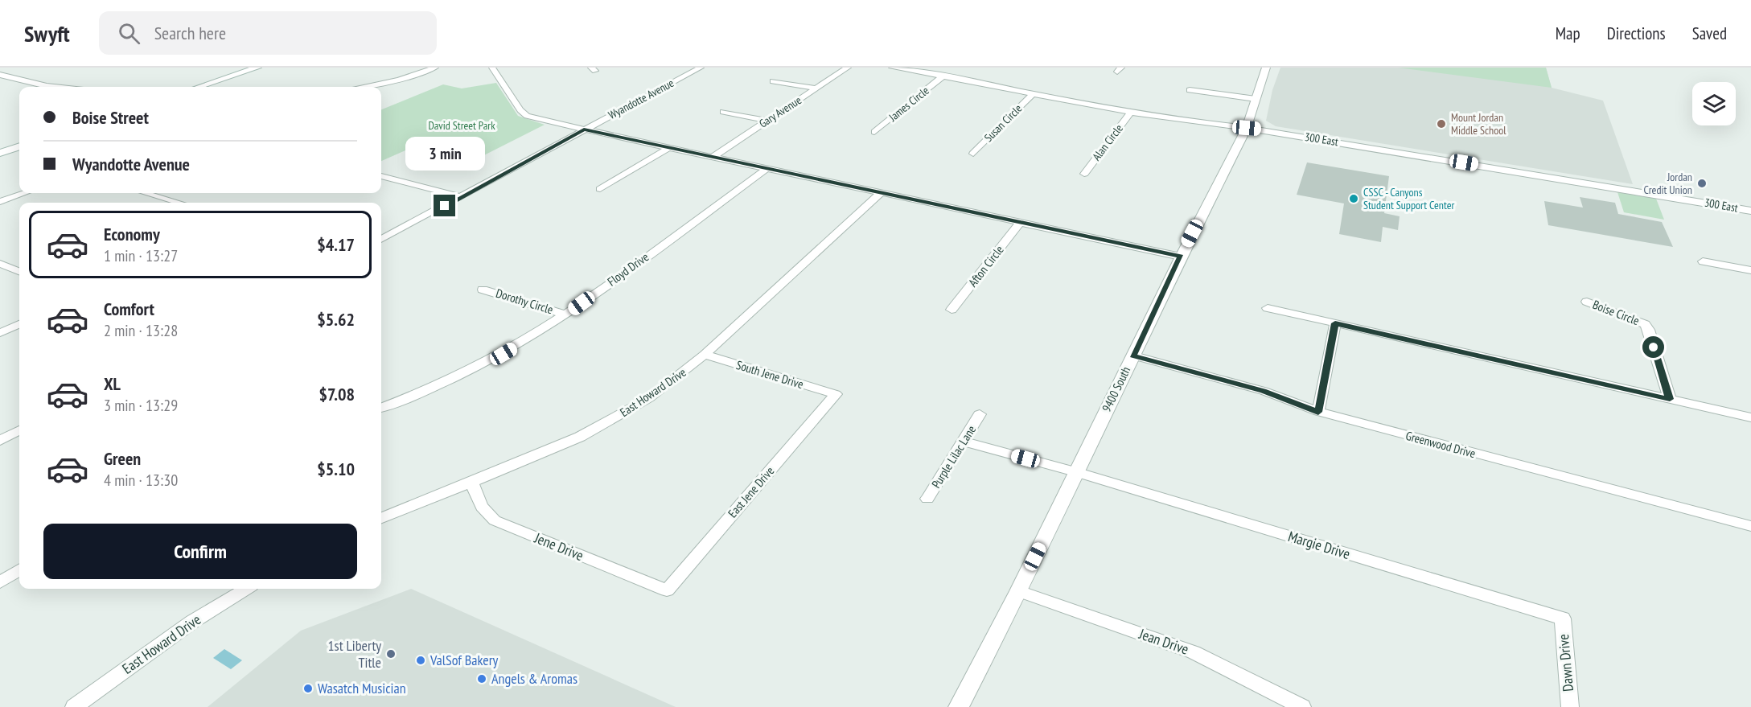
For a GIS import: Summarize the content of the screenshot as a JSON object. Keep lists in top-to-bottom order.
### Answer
{
  "streets": {
    "street": [
      "Wyandotte Avenue",
      "James Circle",
      "Gary Avenue",
      "Susan Circle",
      "300 East",
      "Alan Circle",
      "Afton Circle",
      "Floyd Drive",
      "Dorothy Circle",
      "Boise Circle",
      "South Jene Drive",
      "9400 South",
      "East Howard Drive",
      "Greenwood Drive",
      "Purple Lilac Lane",
      "East Jene Drive",
      "Margie Drive",
      "Jene Drive",
      "Jean Drive",
      "Dawn Drive"
    ]
  },
  "crossings": [
    ["James Circle", "300 East"],
    ["Susan Circle", "300 East"],
    ["300 East", "Alan Circle"],
    ["300 East", "9400 South"],
    ["Floyd Drive", "Dorothy Circle"],
    ["South Jene Drive", "East Howard Drive"],
    ["South Jene Drive", "East Jene Drive"],
    ["9400 South", "Greenwood Drive"],
    ["9400 South", "Margie Drive"],
    ["9400 South", "Jean Drive"],
    ["East Howard Drive", "Jene Drive"],
    ["Purple Lilac Lane", "Margie Drive"],
    ["East Jene Drive", "Jene Drive"],
    ["Margie Drive", "Dawn Drive"]
  ],
  "parks": ["David Street Park"],
  "places": [
    "Mount Jordan Middle School",
    "Jordan Credit Union",
    "CSSC - Canyons Student Support Center",
    "1st Liberty Title",
    "ValSof Bakery",
    "Angels & Aromas",
    "Wasatch Musician"
  ],
  "page": {
    "header": "Swyft",
    "search": "Search here",
    "nav": ["Map", "Directions", "Saved"],
    "banner": ["Boise Street", "Wyandotte Avenue"],
    "bubble": "3 min",
    "list": [
      {
        "name": "Economy",
        "note": "1 min · 13:27",
        "value": "$4.17"
      },
      {
        "name": "Comfort",
        "note": "2 min · 13:28",
        "value": "$5.62"
      },
      {
        "name": "XL",
        "note": "3 min · 13:29",
        "value": "$7.08"
      },
      {
        "name": "Green",
        "note": "4 min · 13:30",
        "value": "$5.10"
      }
    ],
    "buttons": "Confirm"
  }
}
